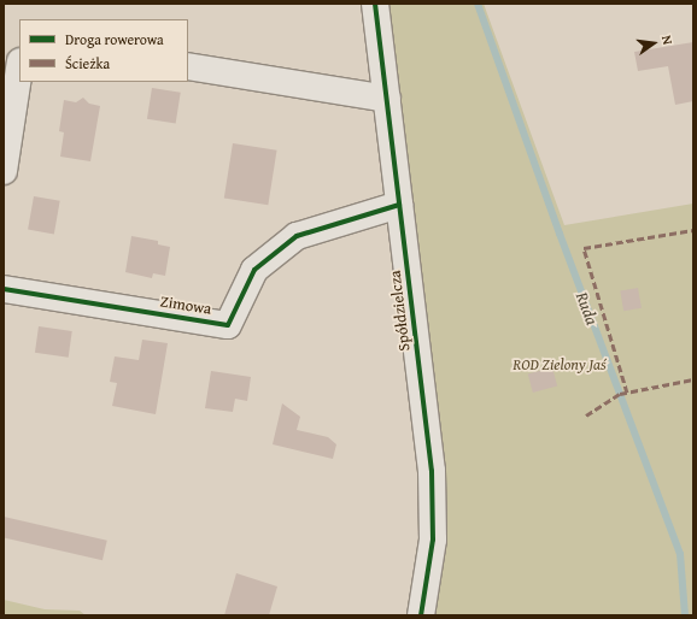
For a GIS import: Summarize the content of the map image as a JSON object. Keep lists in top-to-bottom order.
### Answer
{
  "streets": {
    "street": ["Zimowa", "Spółdzielcza"]
  },
  "crossings": [
    ["Zimowa", "Spółdzielcza"]
  ],
  "water": ["Ruda"],
  "parks": ["ROD Zielony Jaś"],
  "legend": ["Droga rowerowa", "Ścieżka"],
  "north": "right"
}
